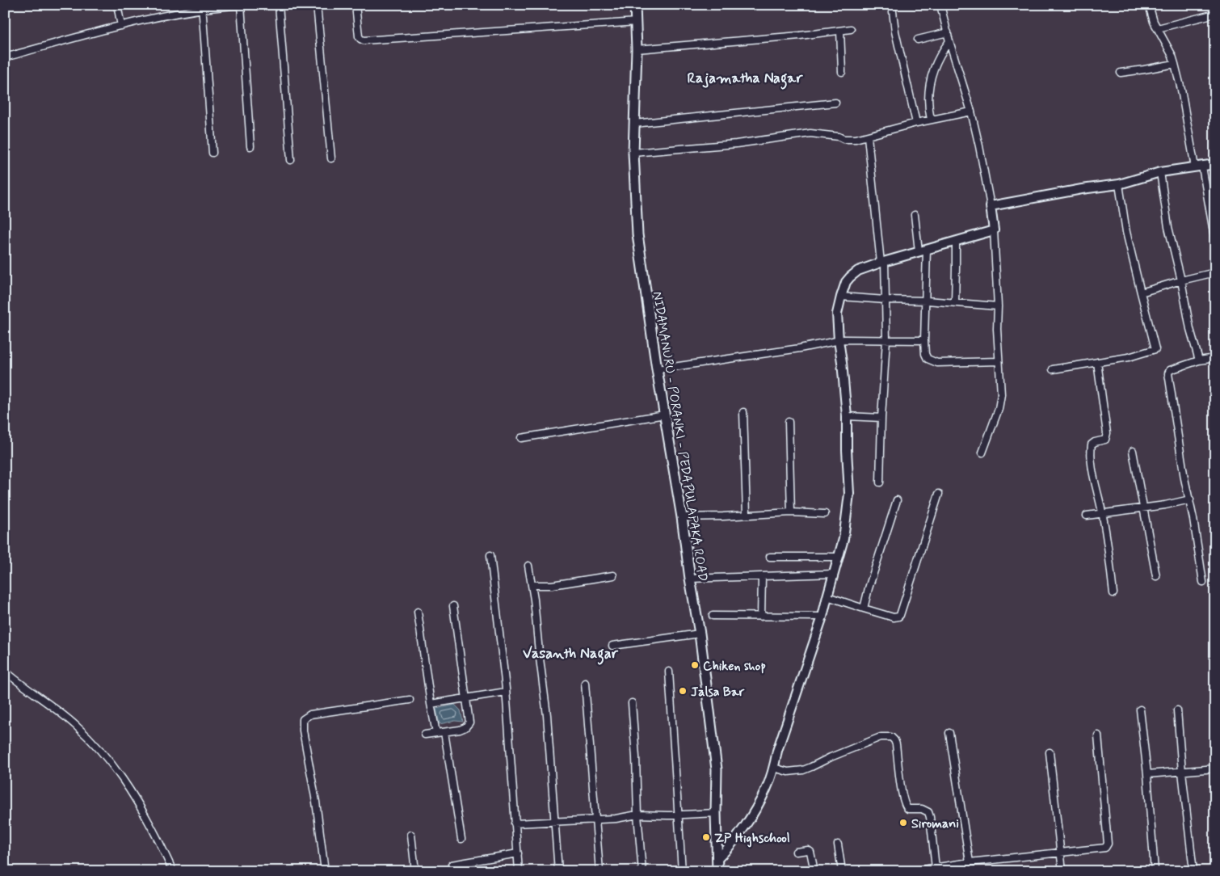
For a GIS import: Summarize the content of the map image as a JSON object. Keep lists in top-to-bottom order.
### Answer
{
  "streets": {
    "main road": ["NIDAMANURU - PORANKI - PEDAPULAPAKA ROAD"]
  },
  "districts": ["Rajamatha Nagar", "Vasanth Nagar"],
  "places": [
    "Chiken shop",
    "Jalsa Bar",
    "Siromani",
    "ZP Highschool"
  ]
}
